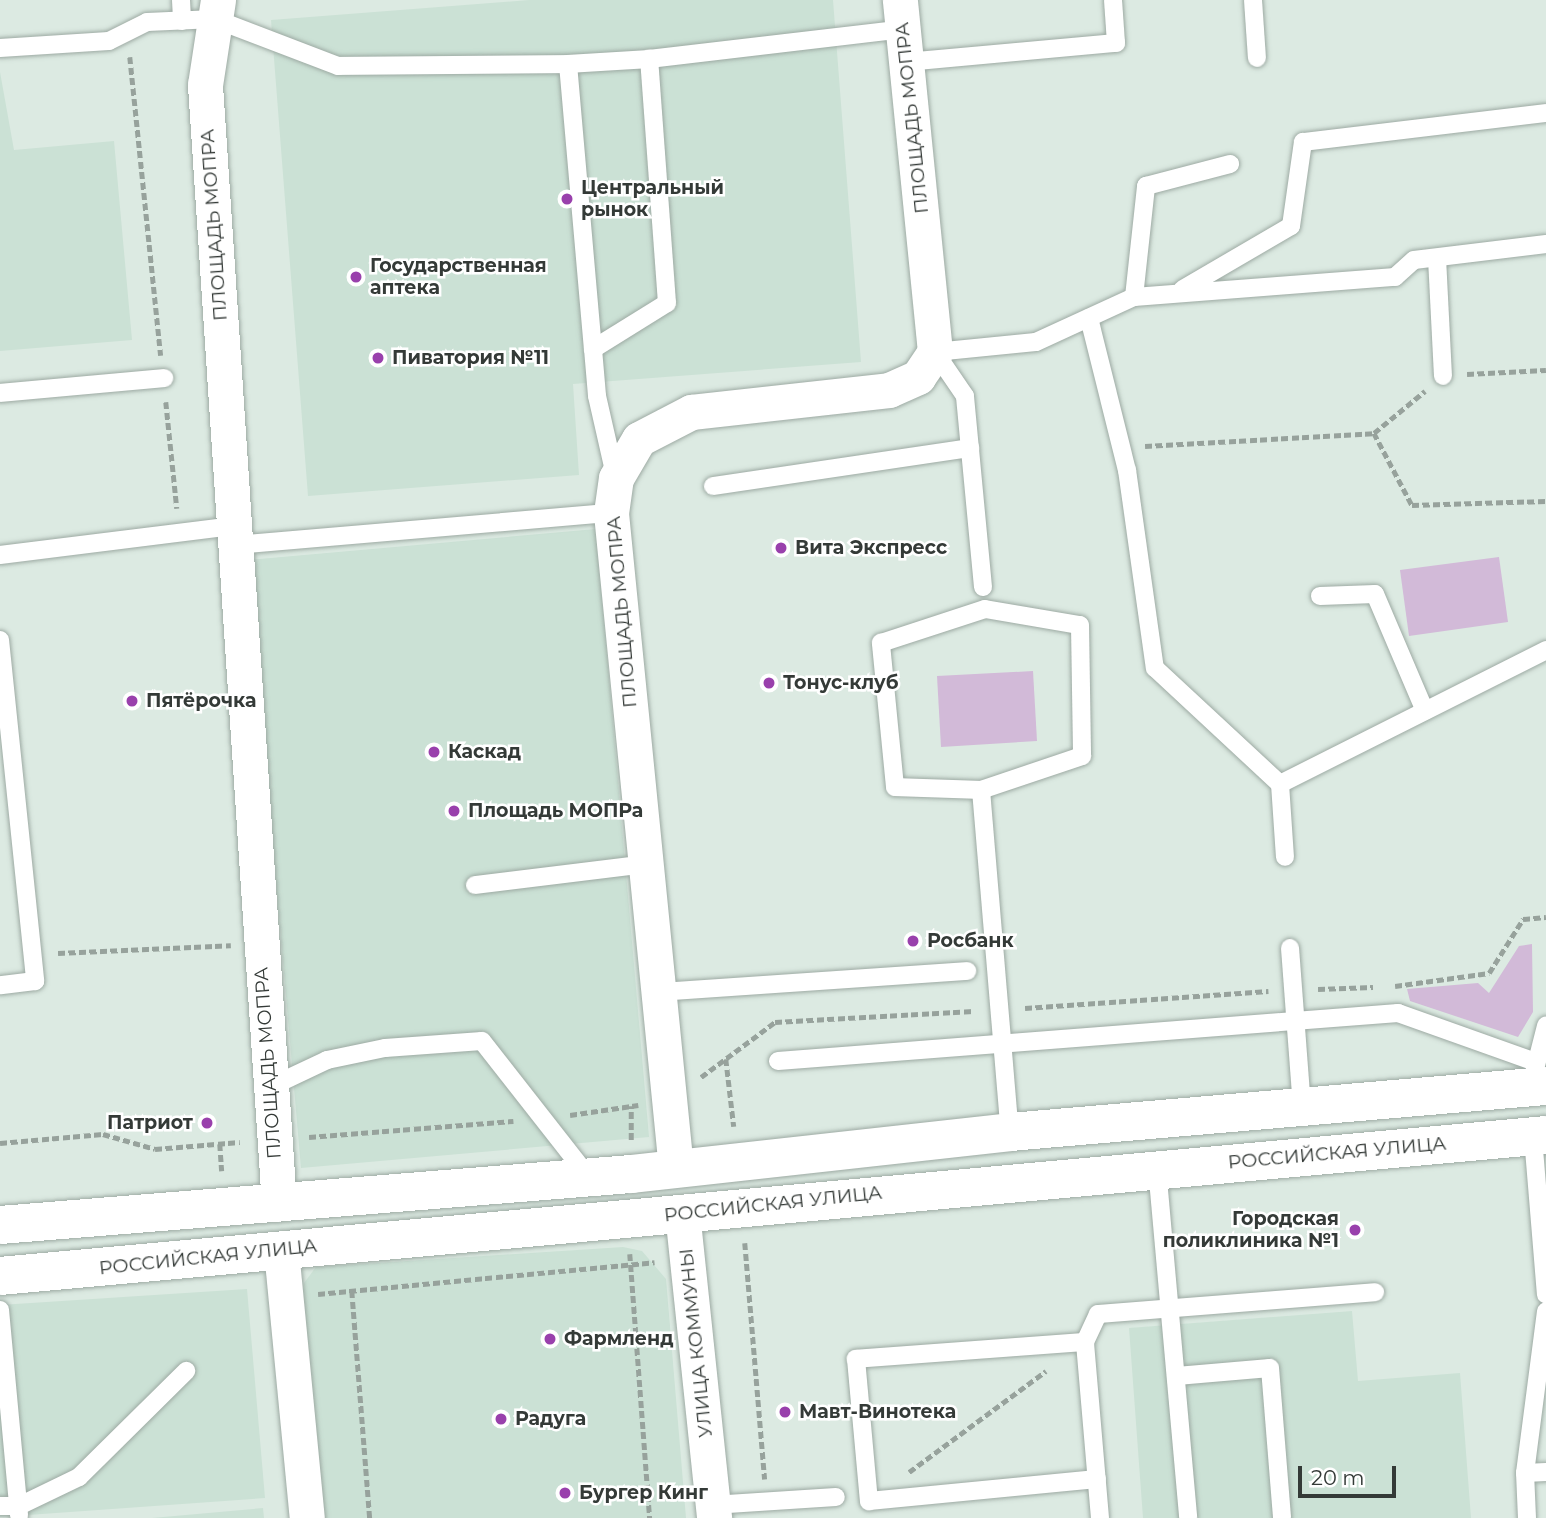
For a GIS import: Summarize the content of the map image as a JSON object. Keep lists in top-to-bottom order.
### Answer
{
  "streets": {
    "main road": ["РОССИЙСКАЯ УЛИЦА", "УЛИЦА КОММУНЫ"],
    "street": ["ПЛОЩАДЬ МОПРА"]
  },
  "crossings": [
    ["ПЛОЩАДЬ МОПРА", "УЛИЦА КОММУНЫ"],
    ["РОССИЙСКАЯ УЛИЦА", "УЛИЦА КОММУНЫ"]
  ],
  "places": [
    "Центральный рынок",
    "Государственная аптека",
    "Пиватория №11",
    "Вита Экспресс",
    "Тонус-клуб",
    "Пятёрочка",
    "Каскад",
    "Площадь МОПРа",
    "Росбанк",
    "Патриот",
    "Городская поликлиника №1",
    "Фармленд",
    "Мавт-Винотека",
    "Радуга",
    "Бургер Кинг"
  ],
  "scale_bar": "20 m"
}
